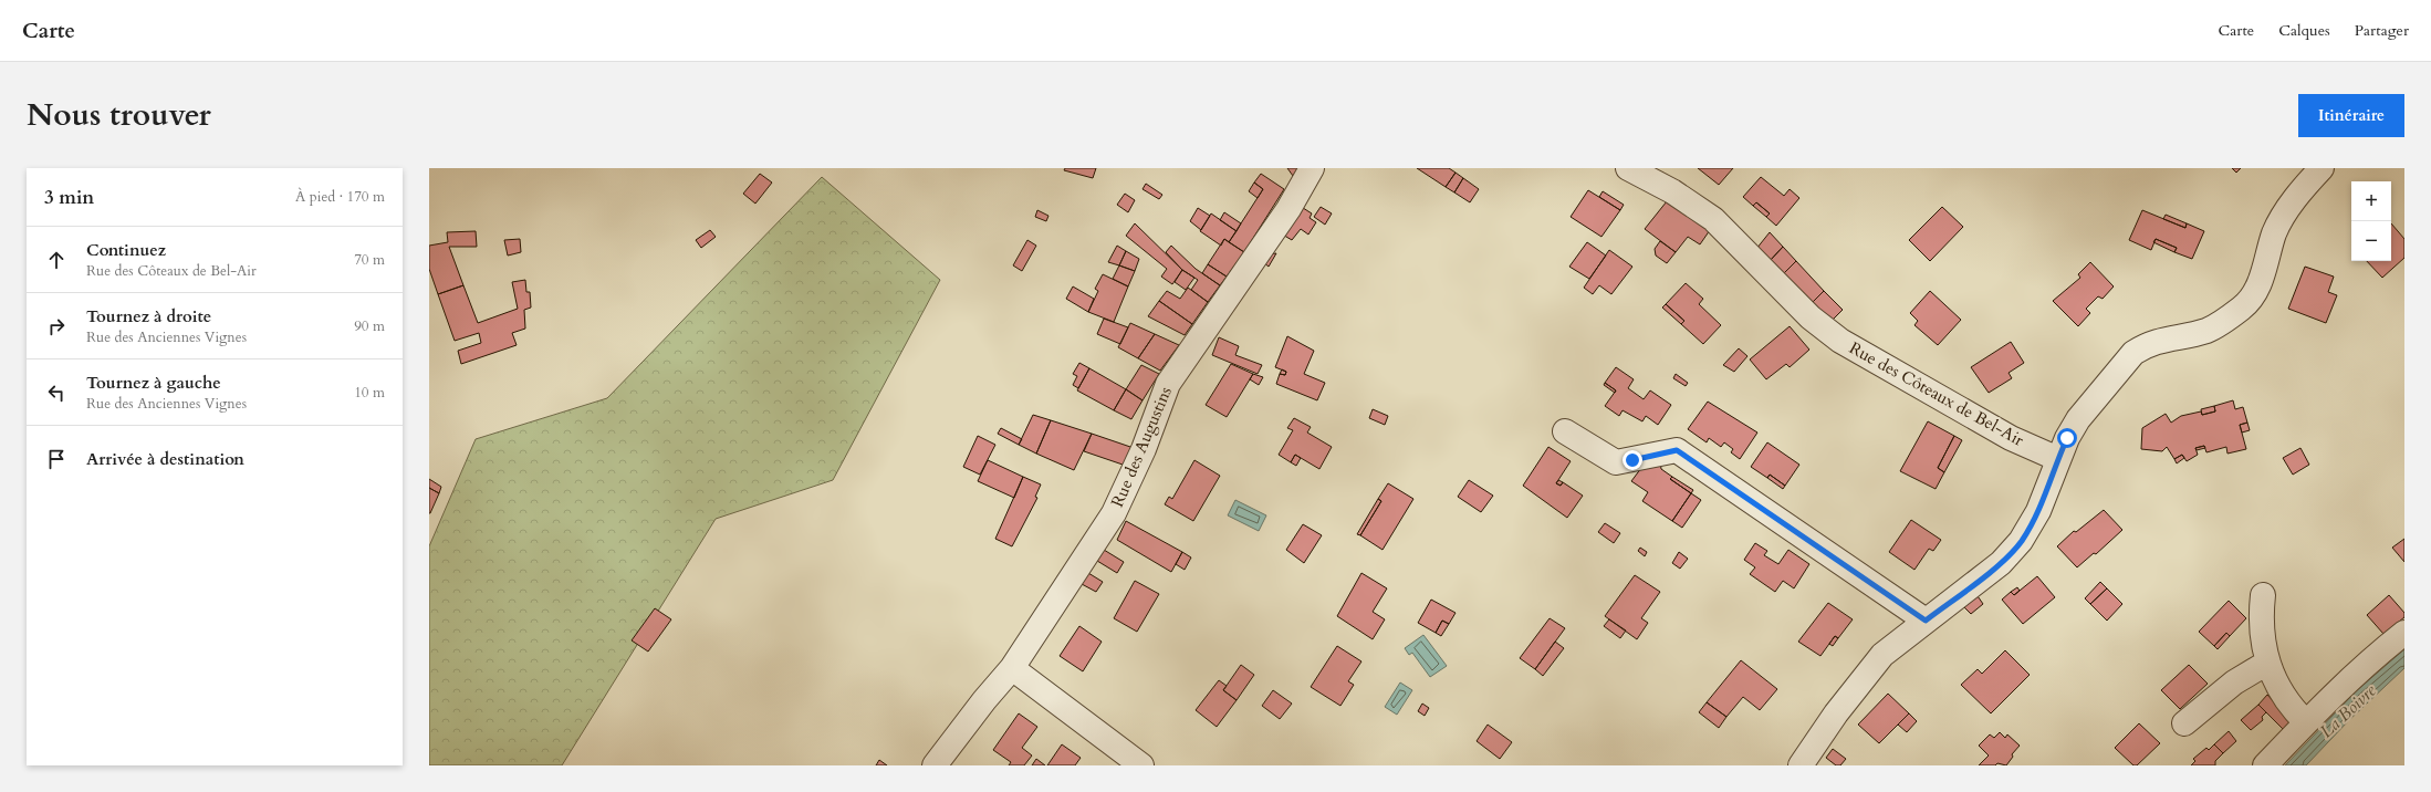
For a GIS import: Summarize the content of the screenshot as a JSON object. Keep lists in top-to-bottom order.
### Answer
{
  "streets": {
    "street": ["Rue des Côteaux de Bel-Air", "Rue des Augustins"]
  },
  "water": ["La Boivre"],
  "page": {
    "header": "Carte",
    "nav": ["Carte", "Calques", "Partager"],
    "title": "Nous trouver",
    "buttons": "Itinéraire",
    "heading": ["3 min", "À pied · 170 m"],
    "map_buttons": ["+", "−"],
    "list": [
      ["Continuez", "Rue des Côteaux de Bel-Air", "70 m"],
      ["Tournez à droite", "Rue des Anciennes Vignes", "90 m"],
      ["Tournez à gauche", "Rue des Anciennes Vignes", "10 m"],
      "Arrivée à destination"
    ]
  }
}
